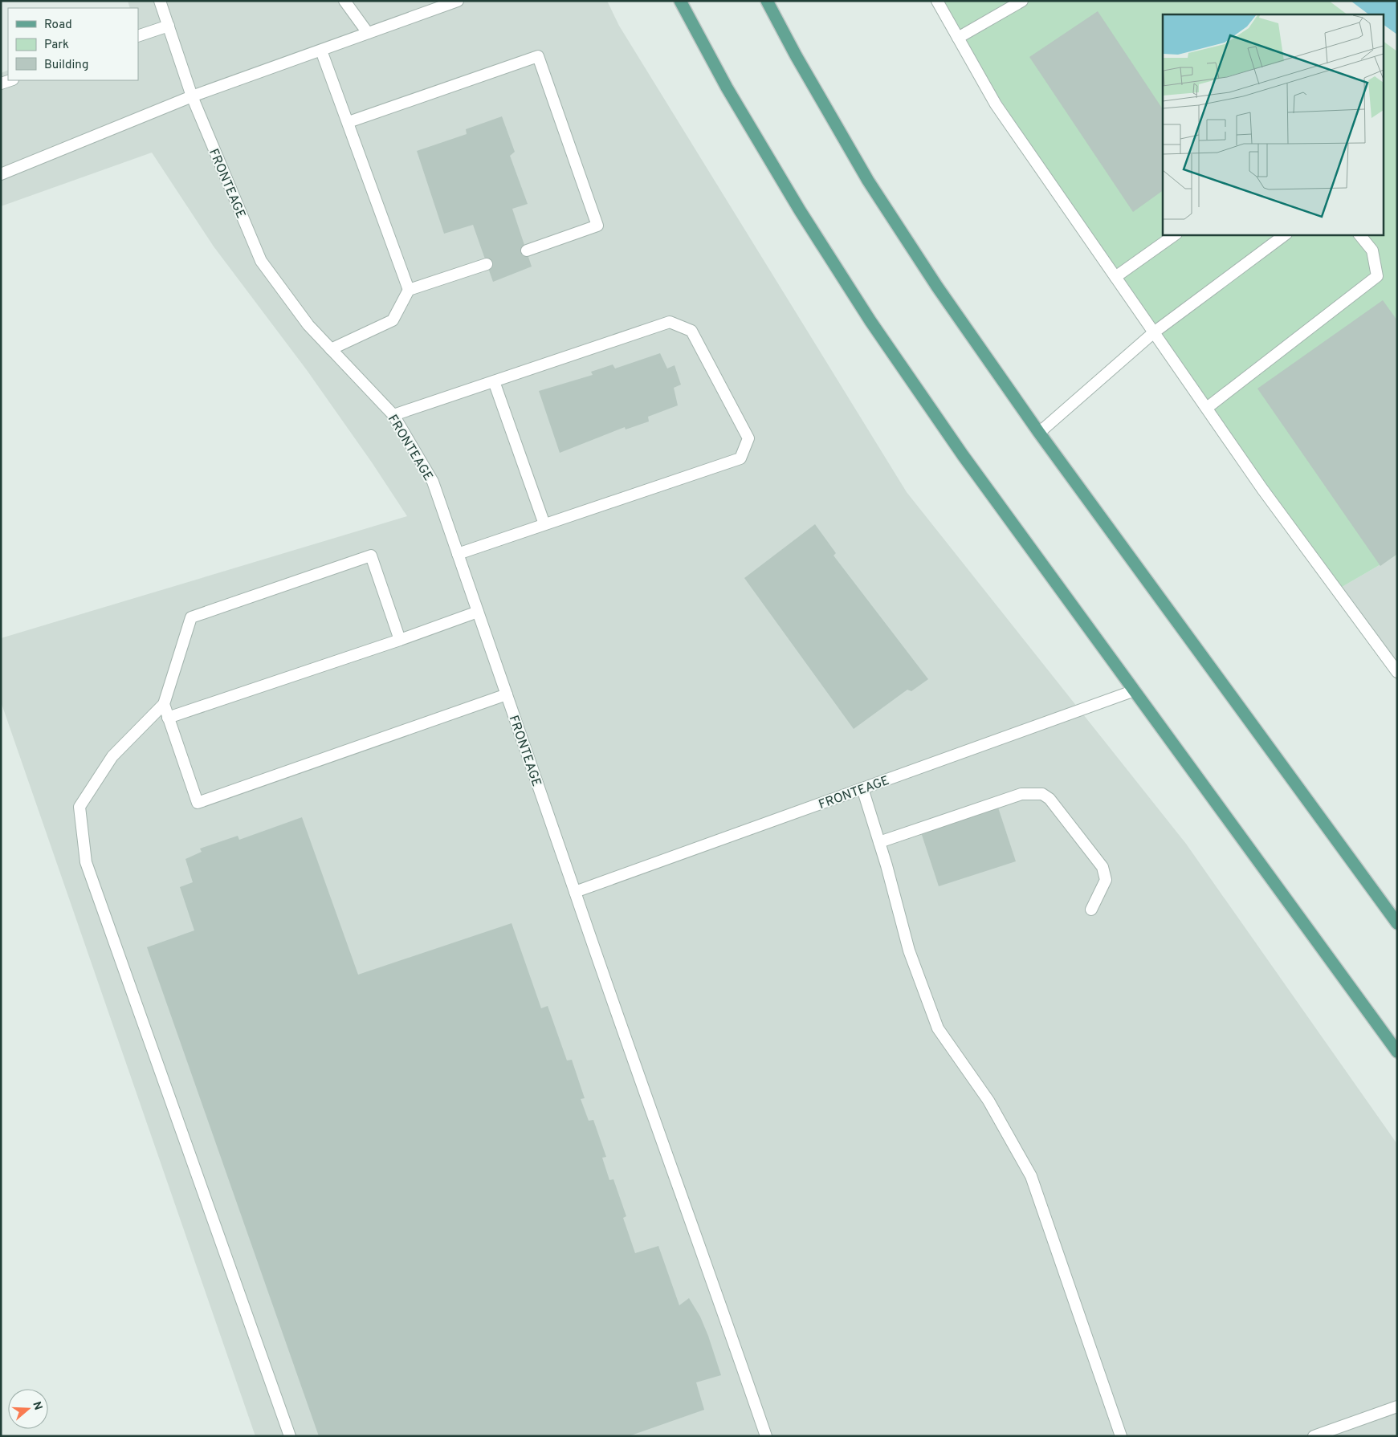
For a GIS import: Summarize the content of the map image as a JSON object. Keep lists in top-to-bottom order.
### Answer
{
  "streets": {
    "lane": ["FRONTEAGE"]
  },
  "legend": ["Road", "Park", "Building"],
  "north": "right"
}
